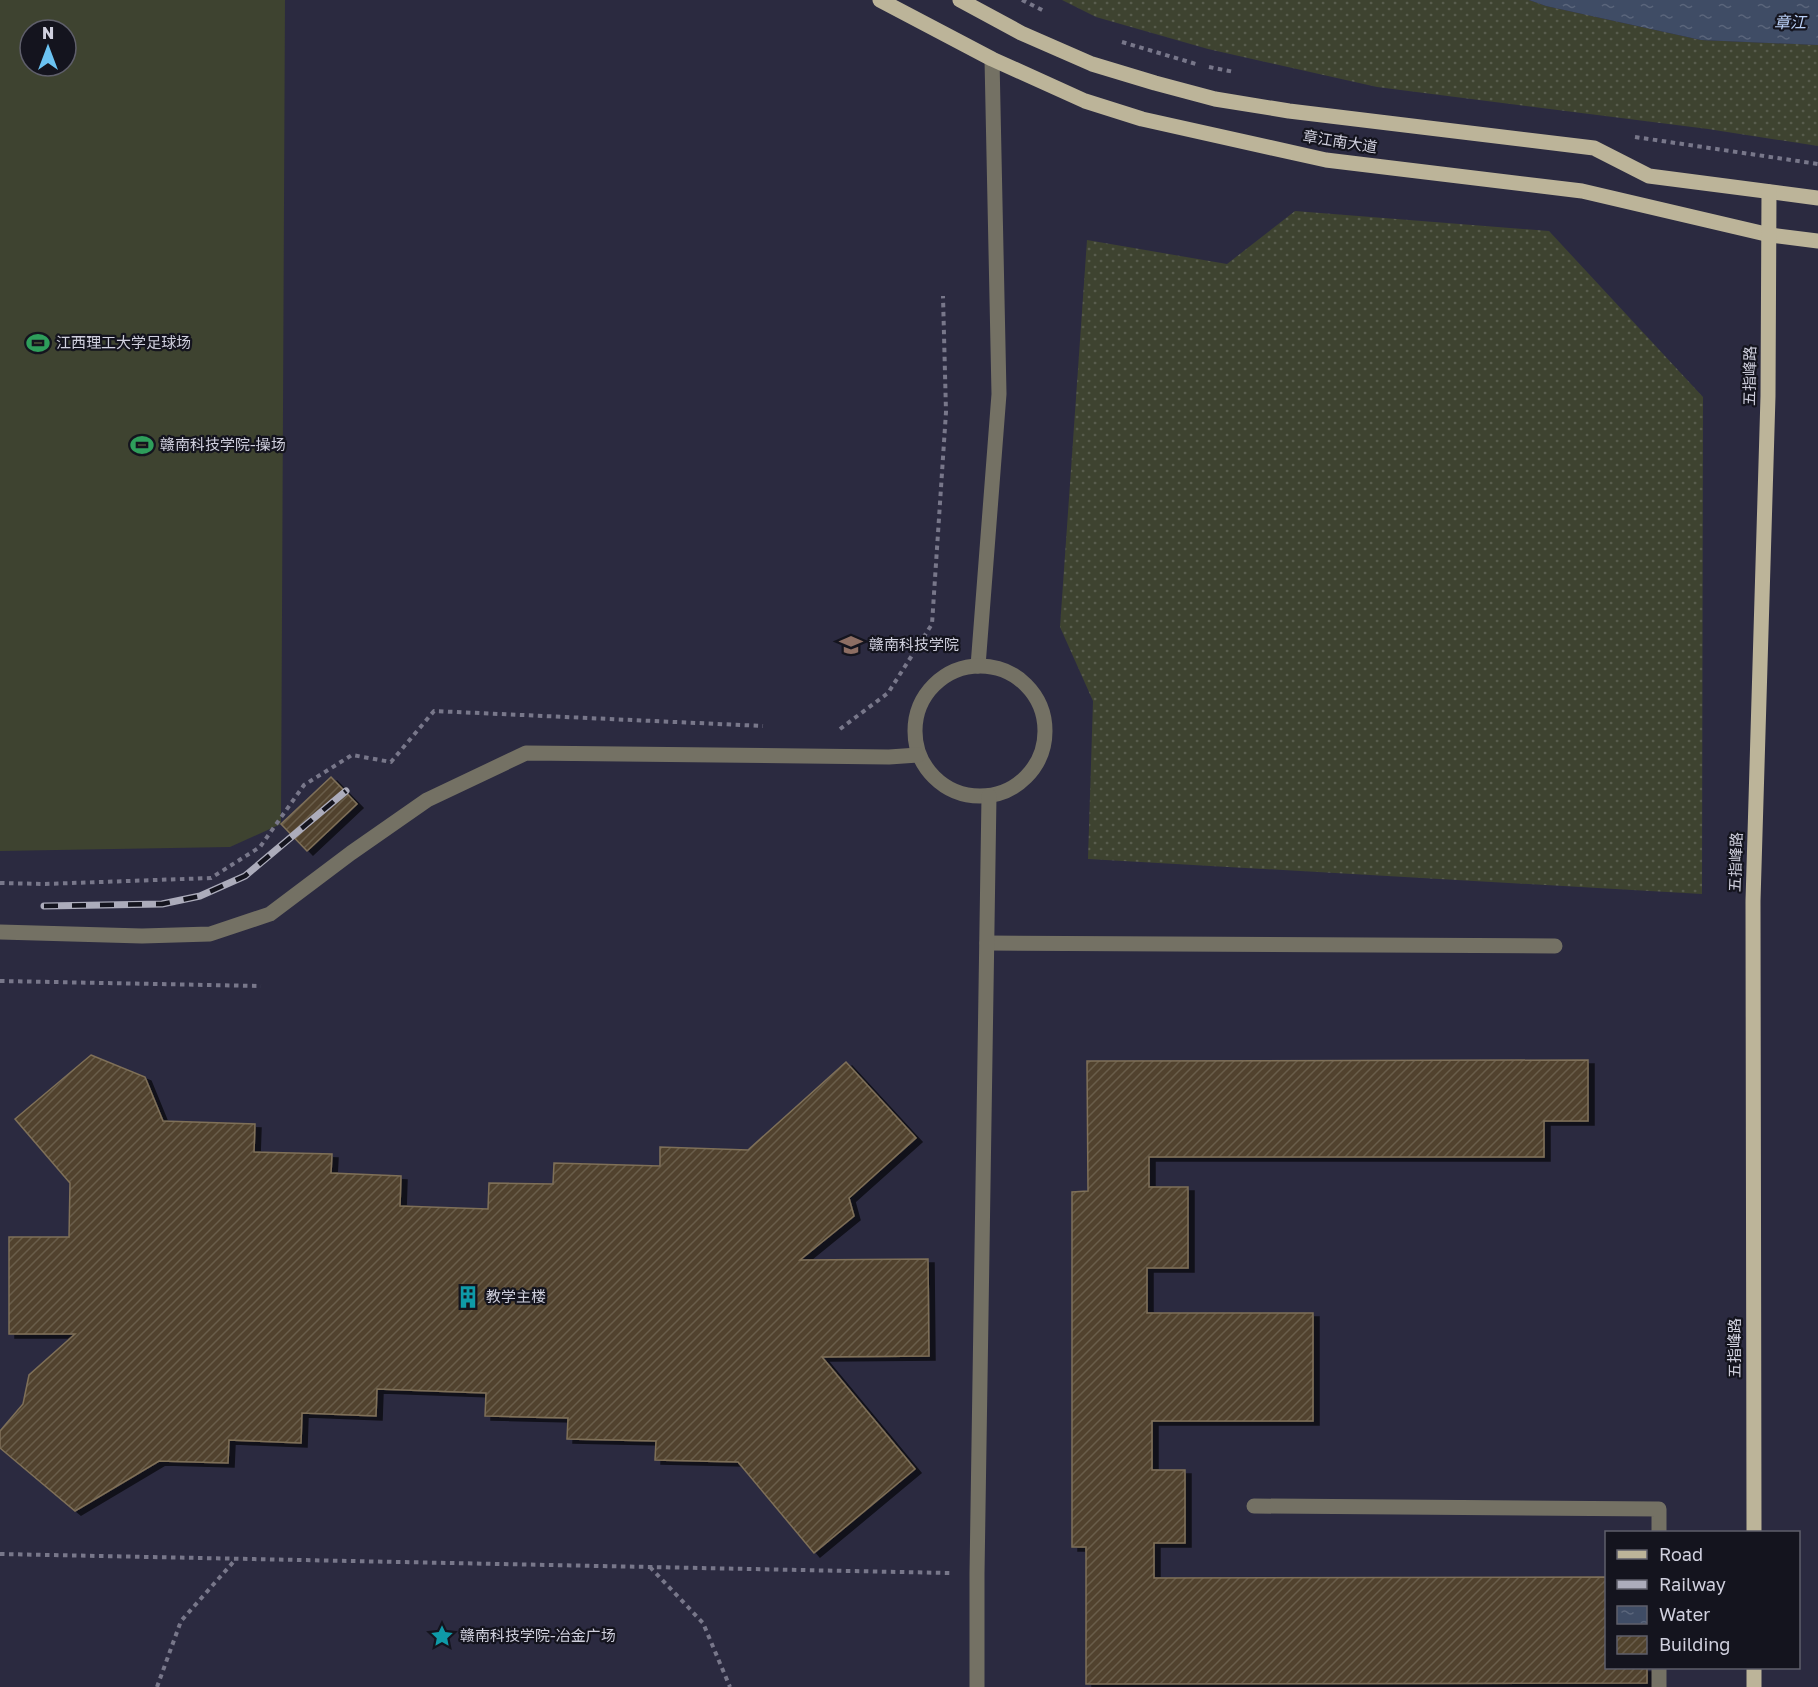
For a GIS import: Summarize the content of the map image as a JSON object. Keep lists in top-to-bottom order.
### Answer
{
  "streets": {
    "main road": ["章江南大道", "五指峰路"]
  },
  "crossings": [
    ["章江南大道", "五指峰路"]
  ],
  "water": ["章江"],
  "places": {
    "sports": ["江西理工大学足球场", "赣南科技学院-操场"],
    "school or university": ["赣南科技学院"],
    "building": ["教学主楼"],
    "place": ["赣南科技学院-冶金广场"]
  },
  "legend": [
    "Road",
    "Railway",
    "Water",
    "Building"
  ],
  "north": "top"
}
